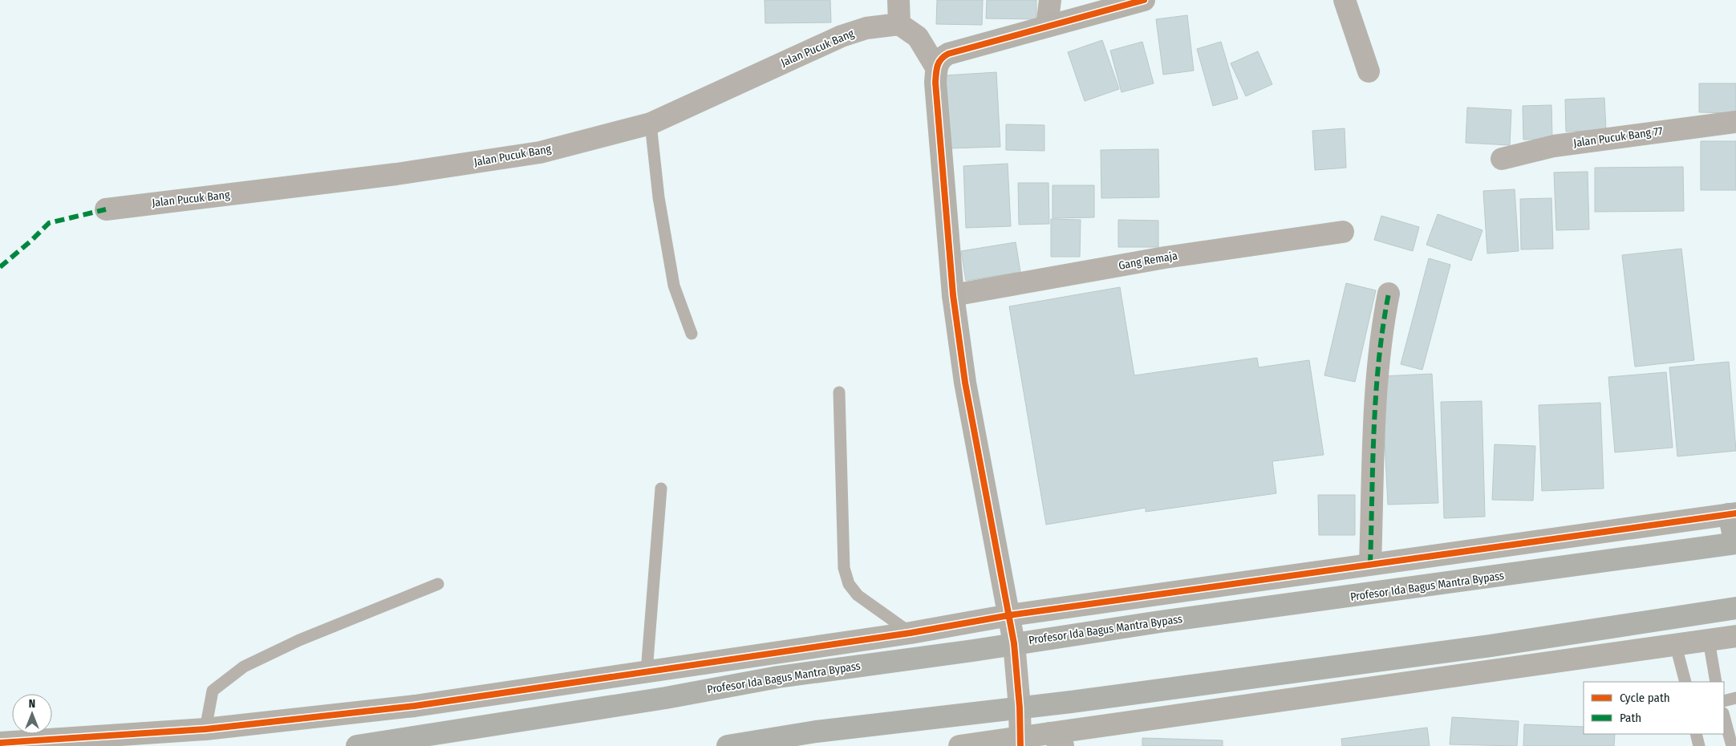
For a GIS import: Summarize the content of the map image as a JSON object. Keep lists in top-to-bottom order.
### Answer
{
  "streets": {
    "highway": ["Profesor Ida Bagus Mantra Bypass"],
    "street": ["Jalan Pucuk Bang", "Jalan Pucuk Bang 77", "Gang Remaja"]
  },
  "legend": ["Cycle path", "Path"],
  "north": "top"
}
